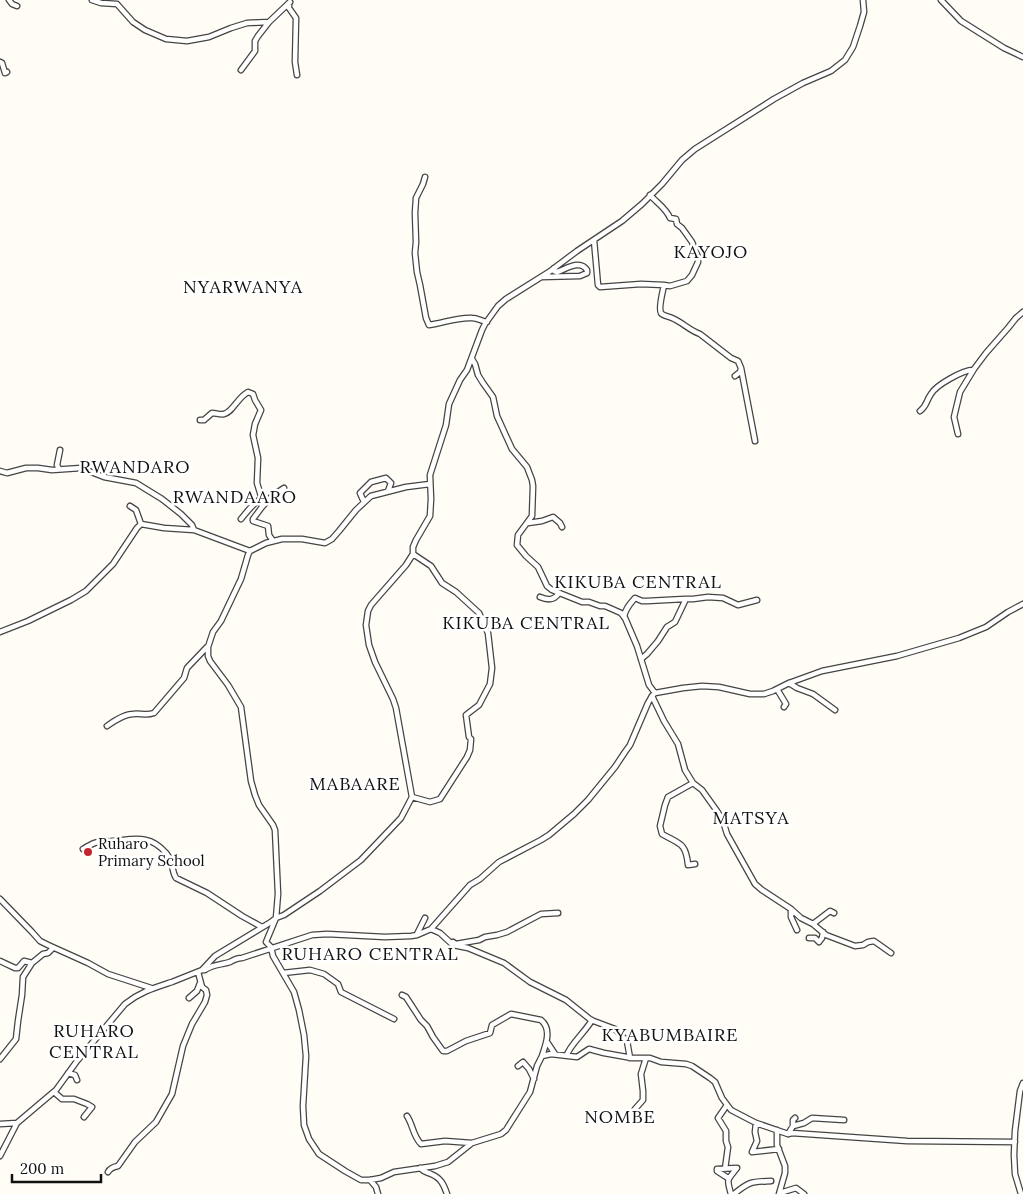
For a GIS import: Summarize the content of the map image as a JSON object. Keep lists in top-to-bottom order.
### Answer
{
  "districts": [
    "KAYOJO",
    "NYARWANYA",
    "RWANDARO",
    "RWANDAARO",
    "KIKUBA CENTRAL",
    "KIKUBA CENTRAL",
    "MABAARE",
    "MATSYA",
    "RUHARO CENTRAL",
    "RUHARO CENTRAL",
    "KYABUMBAIRE",
    "NOMBE"
  ],
  "places": ["Ruharo Primary School"],
  "scale_bar": "200 m"
}
